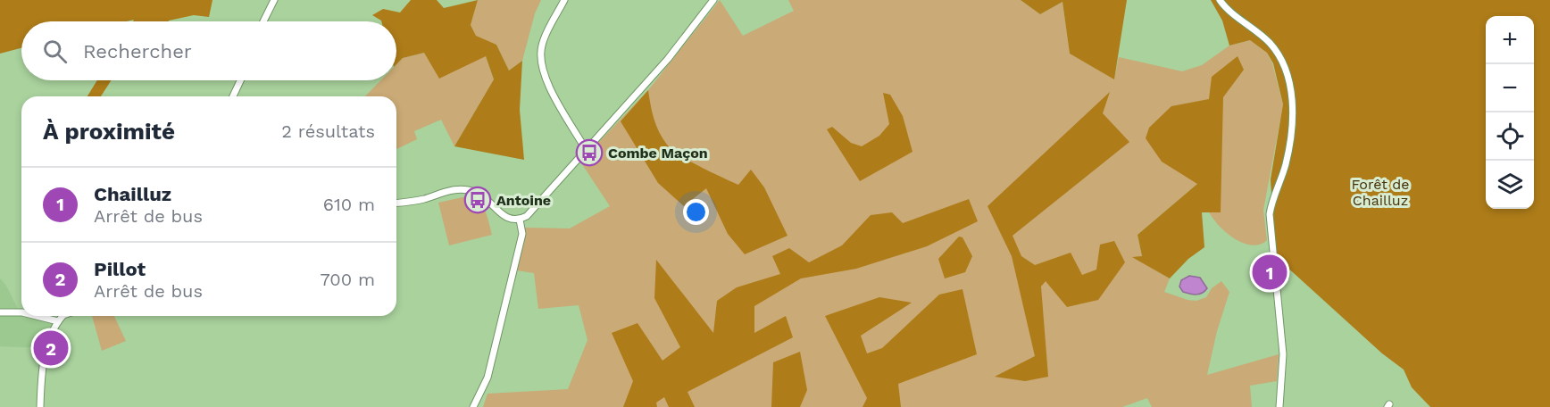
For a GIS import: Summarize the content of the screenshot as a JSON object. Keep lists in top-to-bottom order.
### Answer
{
  "parks": ["Forêt de Chailluz"],
  "places": {
    "bus stop": ["Combe Maçon", "Antoine"]
  },
  "page": {
    "map_buttons": ["+", "−"],
    "search": "Rechercher",
    "heading": ["À proximité", "2 résultats"],
    "list": [
      {
        "mark": "1",
        "name": "Chailluz",
        "note": "Arrêt de bus",
        "value": "610 m"
      },
      {
        "mark": "2",
        "name": "Pillot",
        "note": "Arrêt de bus",
        "value": "700 m"
      }
    ],
    "pins": ["1", "2"]
  }
}
